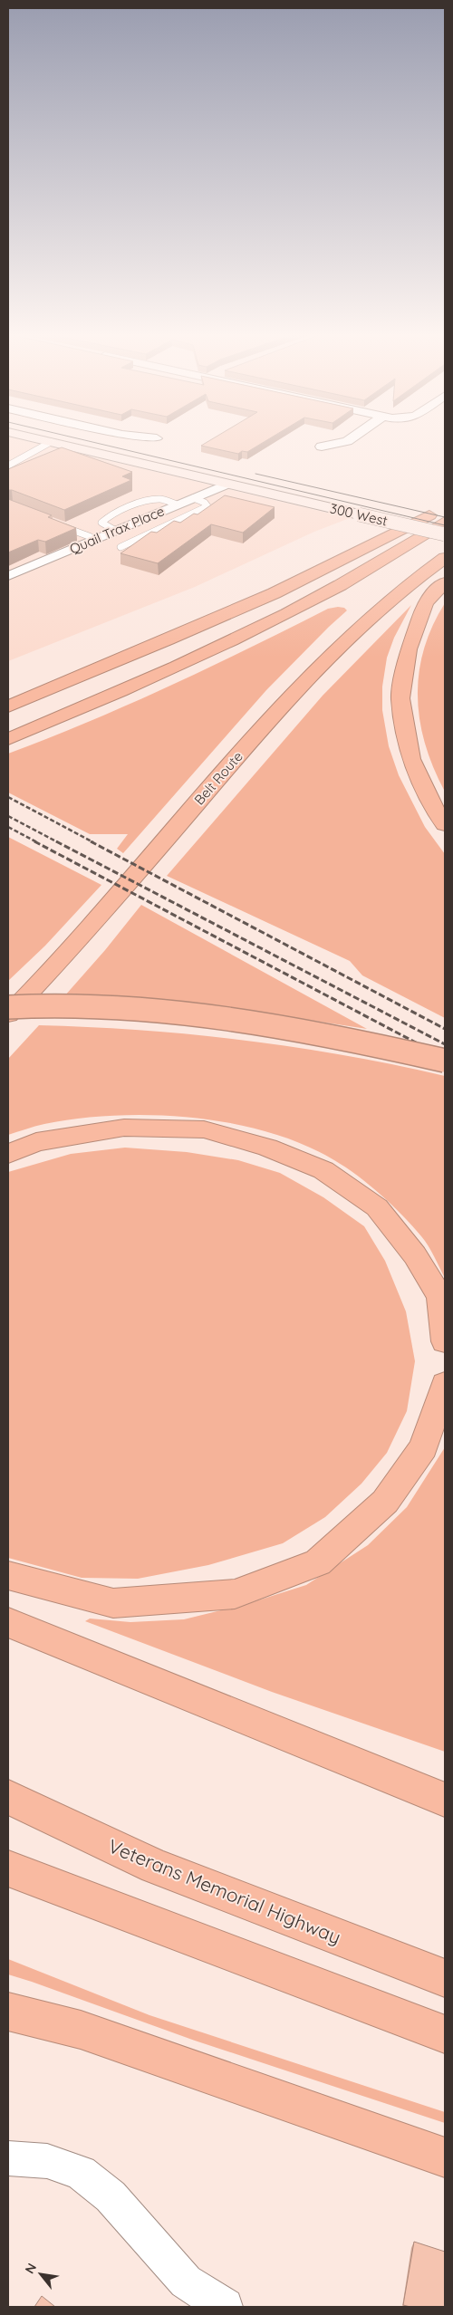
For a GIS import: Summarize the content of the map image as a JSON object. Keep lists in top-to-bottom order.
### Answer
{
  "streets": {
    "highway": ["Belt Route", "Veterans Memorial Highway"],
    "street": ["300 West", "Quail Trax Place"]
  },
  "crossings": [
    ["300 West", "Quail Trax Place"]
  ],
  "north": "top left"
}
